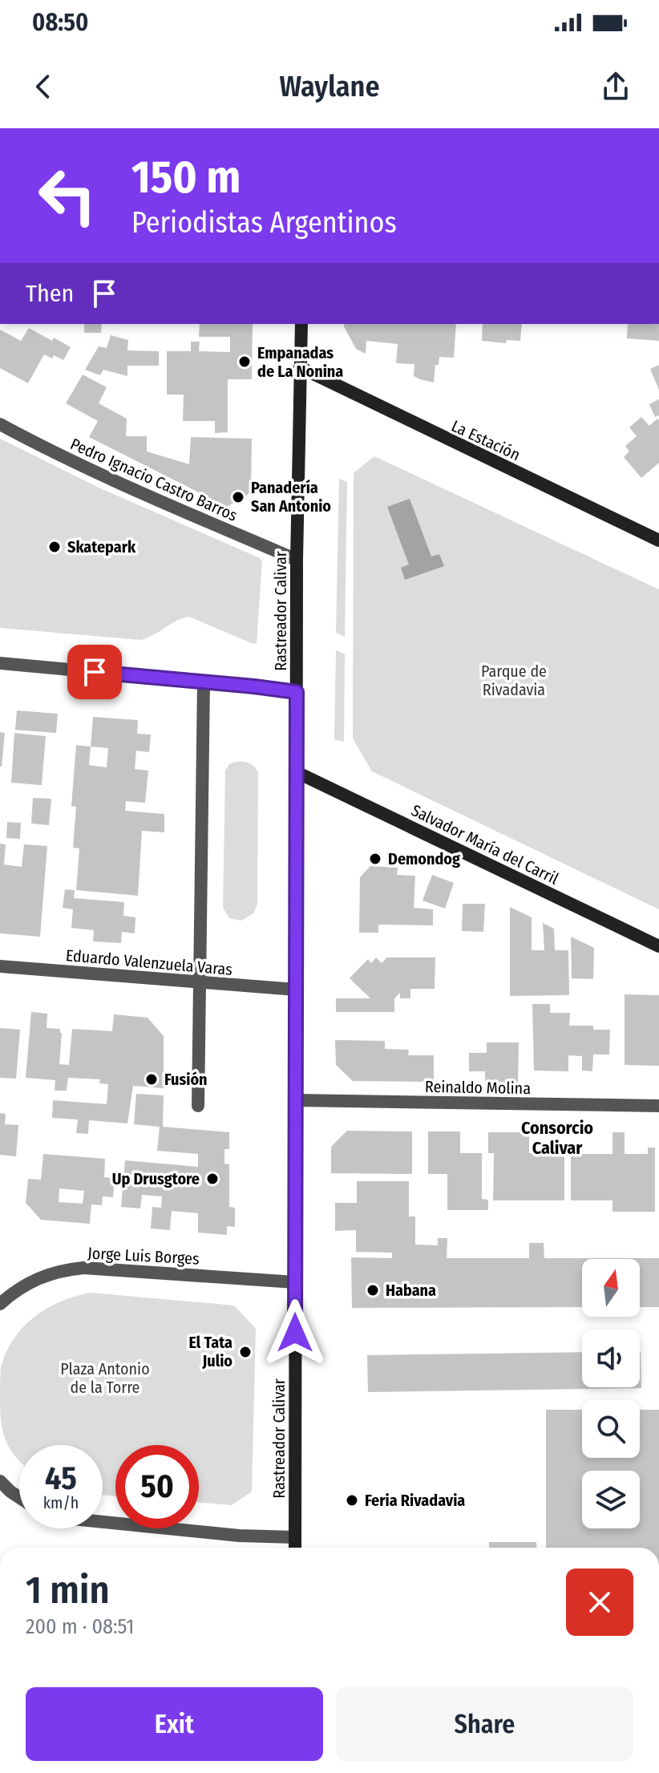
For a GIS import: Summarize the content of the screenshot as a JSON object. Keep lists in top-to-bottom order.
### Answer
{
  "streets": {
    "main road": ["La Estación", "Rastreador Calivar", "Salvador María del Carril"],
    "street": [
      "Pedro Ignacio Castro Barros",
      "Eduardo Valenzuela Varas",
      "Reinaldo Molina",
      "Jorge Luis Borges"
    ]
  },
  "crossings": [
    ["La Estación", "Rastreador Calivar"],
    ["Pedro Ignacio Castro Barros", "Rastreador Calivar"],
    ["Rastreador Calivar", "Salvador María del Carril"],
    ["Rastreador Calivar", "Eduardo Valenzuela Varas"],
    ["Rastreador Calivar", "Reinaldo Molina"],
    ["Rastreador Calivar", "Jorge Luis Borges"]
  ],
  "districts": ["Consorcio Calivar"],
  "parks": ["Parque de Rivadavia", "Plaza Antonio de la Torre"],
  "places": [
    "Empanadas de La Nonina",
    "Panadería San Antonio",
    "Skatepark",
    "Demondog",
    "Fusión",
    "Up Drusgtore",
    "Habana",
    "El Tata Julio",
    "Feria Rivadavia"
  ],
  "north": "top",
  "page": {
    "status": "08:50",
    "header": "Waylane",
    "turn": ["150 m", "Periodistas Argentinos"],
    "then": "Then",
    "speed": "45 km/h",
    "limit": "50",
    "heading": ["1 min", "200 m · 08:51"],
    "buttons": ["Exit", "Share"]
  }
}
